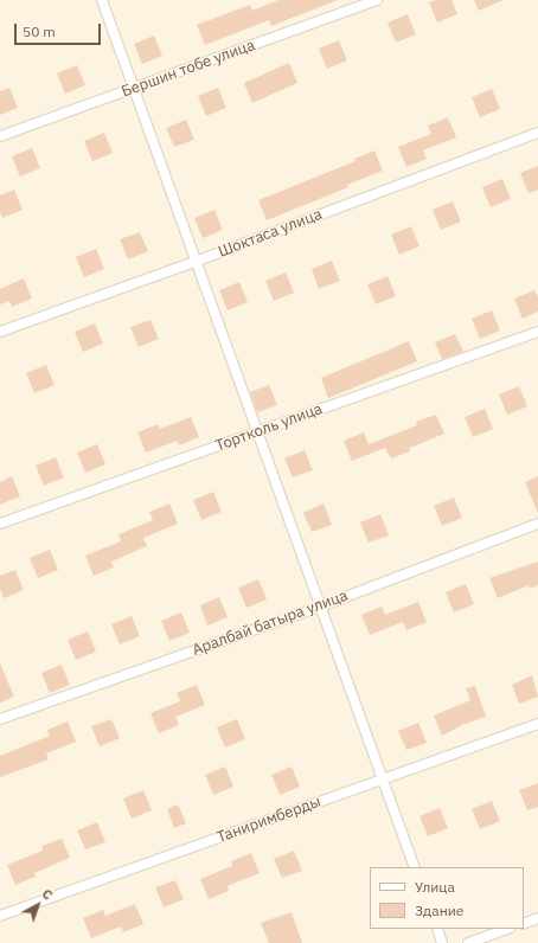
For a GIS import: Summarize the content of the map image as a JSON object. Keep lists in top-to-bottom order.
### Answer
{
  "streets": {
    "street": [
      "Бершин тобе улица",
      "Шоктаса улица",
      "Тортколь улица",
      "Аралбай батыра улица",
      "Таниримберды"
    ]
  },
  "legend": ["Улица", "Здание"],
  "scale_bar": "50 m",
  "north": "top right"
}
